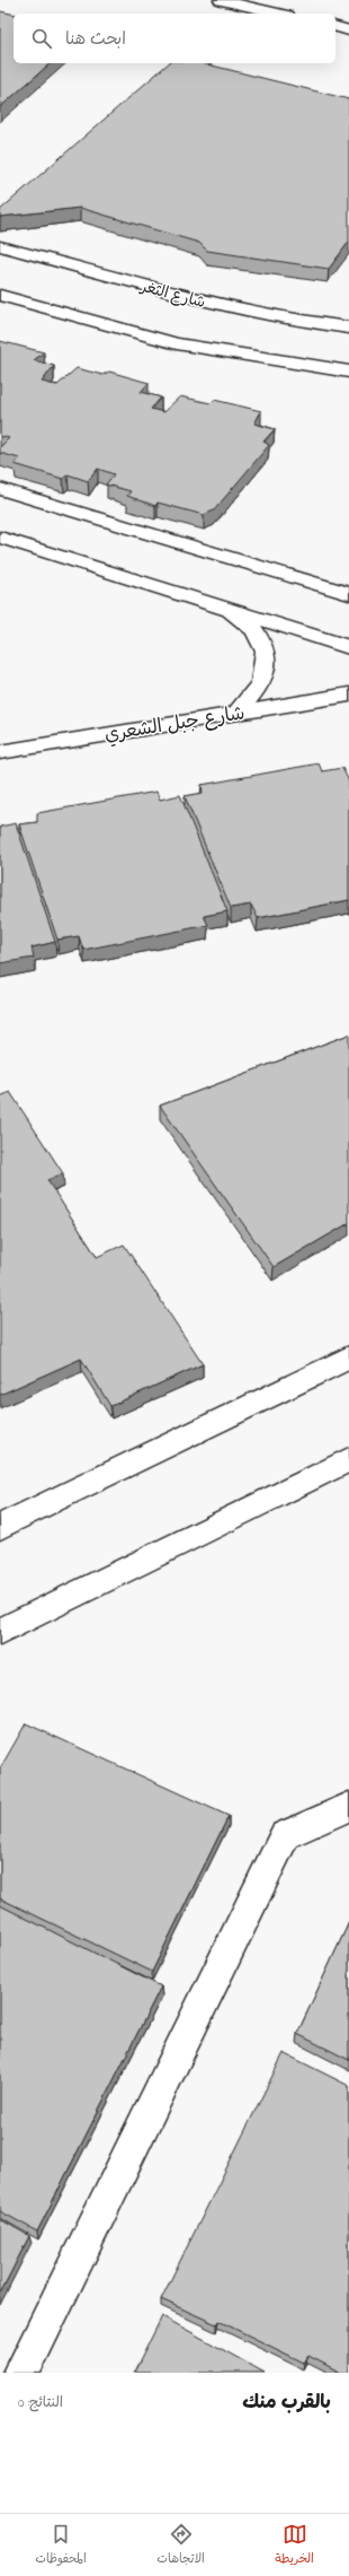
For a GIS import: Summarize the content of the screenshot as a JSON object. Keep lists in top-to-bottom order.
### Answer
{
  "streets": {
    "street": ["شارع الثغر", "شارع جبل الشعري"]
  },
  "page": {
    "search": "ابحث هنا",
    "heading": ["بالقرب منك", "النتائج: 0"],
    "nav": ["الخريطة", "الاتجاهات", "المحفوظات"]
  }
}
